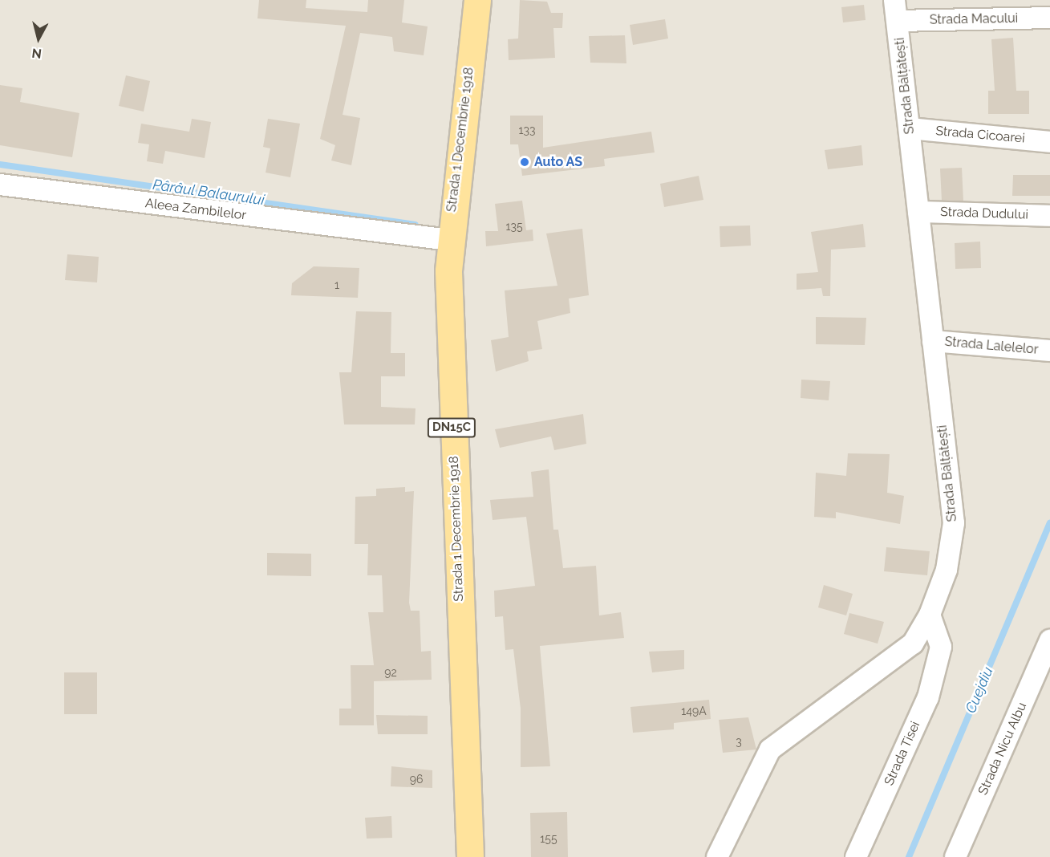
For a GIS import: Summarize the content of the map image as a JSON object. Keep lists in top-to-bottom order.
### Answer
{
  "streets": {
    "main road": ["Strada 1 Decembrie 1918", "DN15C"],
    "street": [
      "Strada Macului",
      "Strada Bălțătești",
      "Strada Cicoarei",
      "Aleea Zambilelor",
      "Strada Dudului",
      "Strada Lalelelor",
      "Strada Nicu Albu",
      "Strada Tisei"
    ]
  },
  "crossings": [
    ["Strada Macului", "Strada Bălțătești"],
    ["Strada Bălțătești", "Strada Cicoarei"],
    ["Strada Bălțătești", "Strada Dudului"],
    ["Strada Bălțătești", "Strada Lalelelor"],
    ["Strada Bălțătești", "Strada Tisei"],
    ["Strada 1 Decembrie 1918", "Aleea Zambilelor"]
  ],
  "water": ["Pârâul Balaurului", "Cuejdiu"],
  "places": ["Auto AS"],
  "house_numbers": [
    "133",
    "135",
    "1",
    "92",
    "149A",
    "3",
    "96",
    "155"
  ],
  "north": "bottom"
}
